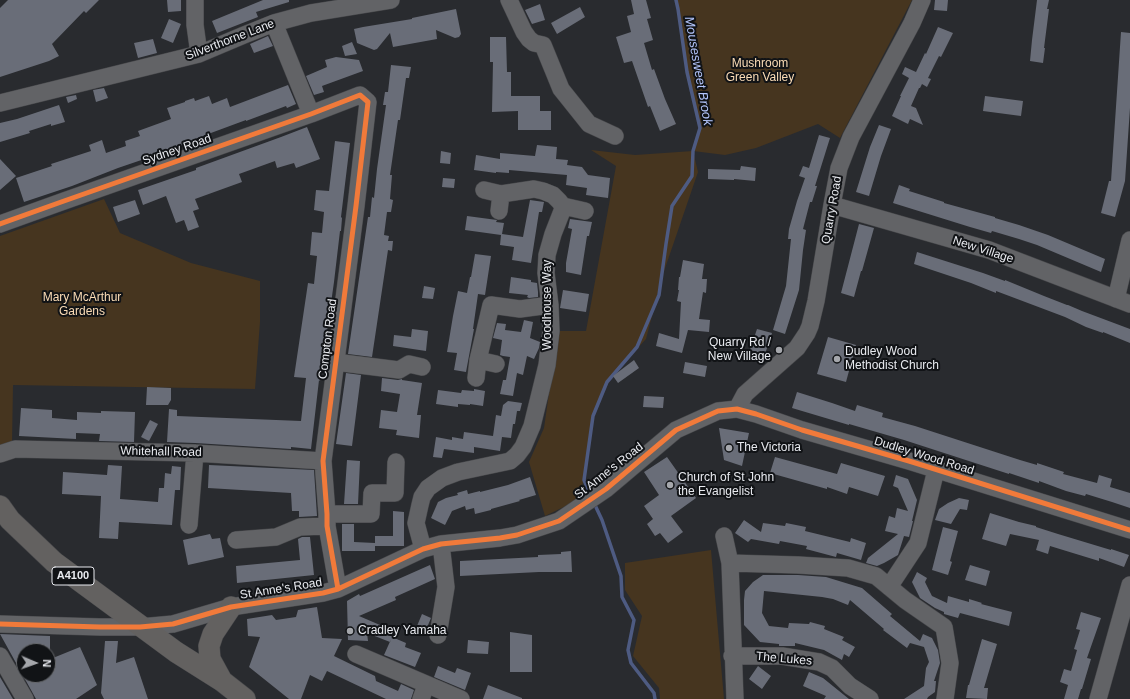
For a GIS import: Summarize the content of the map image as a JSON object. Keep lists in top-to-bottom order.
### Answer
{
  "streets": {
    "main road": ["A4100"],
    "street": [
      "Silverthorne Lane",
      "Sydney Road",
      "Quarry Road",
      "New Village",
      "Woodhouse Way",
      "Compton Road",
      "Whitehall Road",
      "Dudley Wood Road",
      "St Anne's Road",
      "The Lukes"
    ]
  },
  "crossings": [
    ["Sydney Road", "Compton Road"],
    ["Quarry Road", "New Village"],
    ["Quarry Road", "Dudley Wood Road"],
    ["Woodhouse Way", "St Anne's Road"],
    ["Compton Road", "Whitehall Road"],
    ["Compton Road", "St Anne's Road"],
    ["Dudley Wood Road", "St Anne's Road"],
    ["St Anne's Road", "A4100"]
  ],
  "water": ["Mousesweet Brook"],
  "parks": ["Mushroom Green Valley", "Mary McArthur Gardens"],
  "places": [
    "Quarry Rd / New Village",
    "Dudley Wood Methodist Church",
    "The Victoria",
    "Church of St John the Evangelist",
    "Cradley Yamaha"
  ],
  "north": "right"
}
